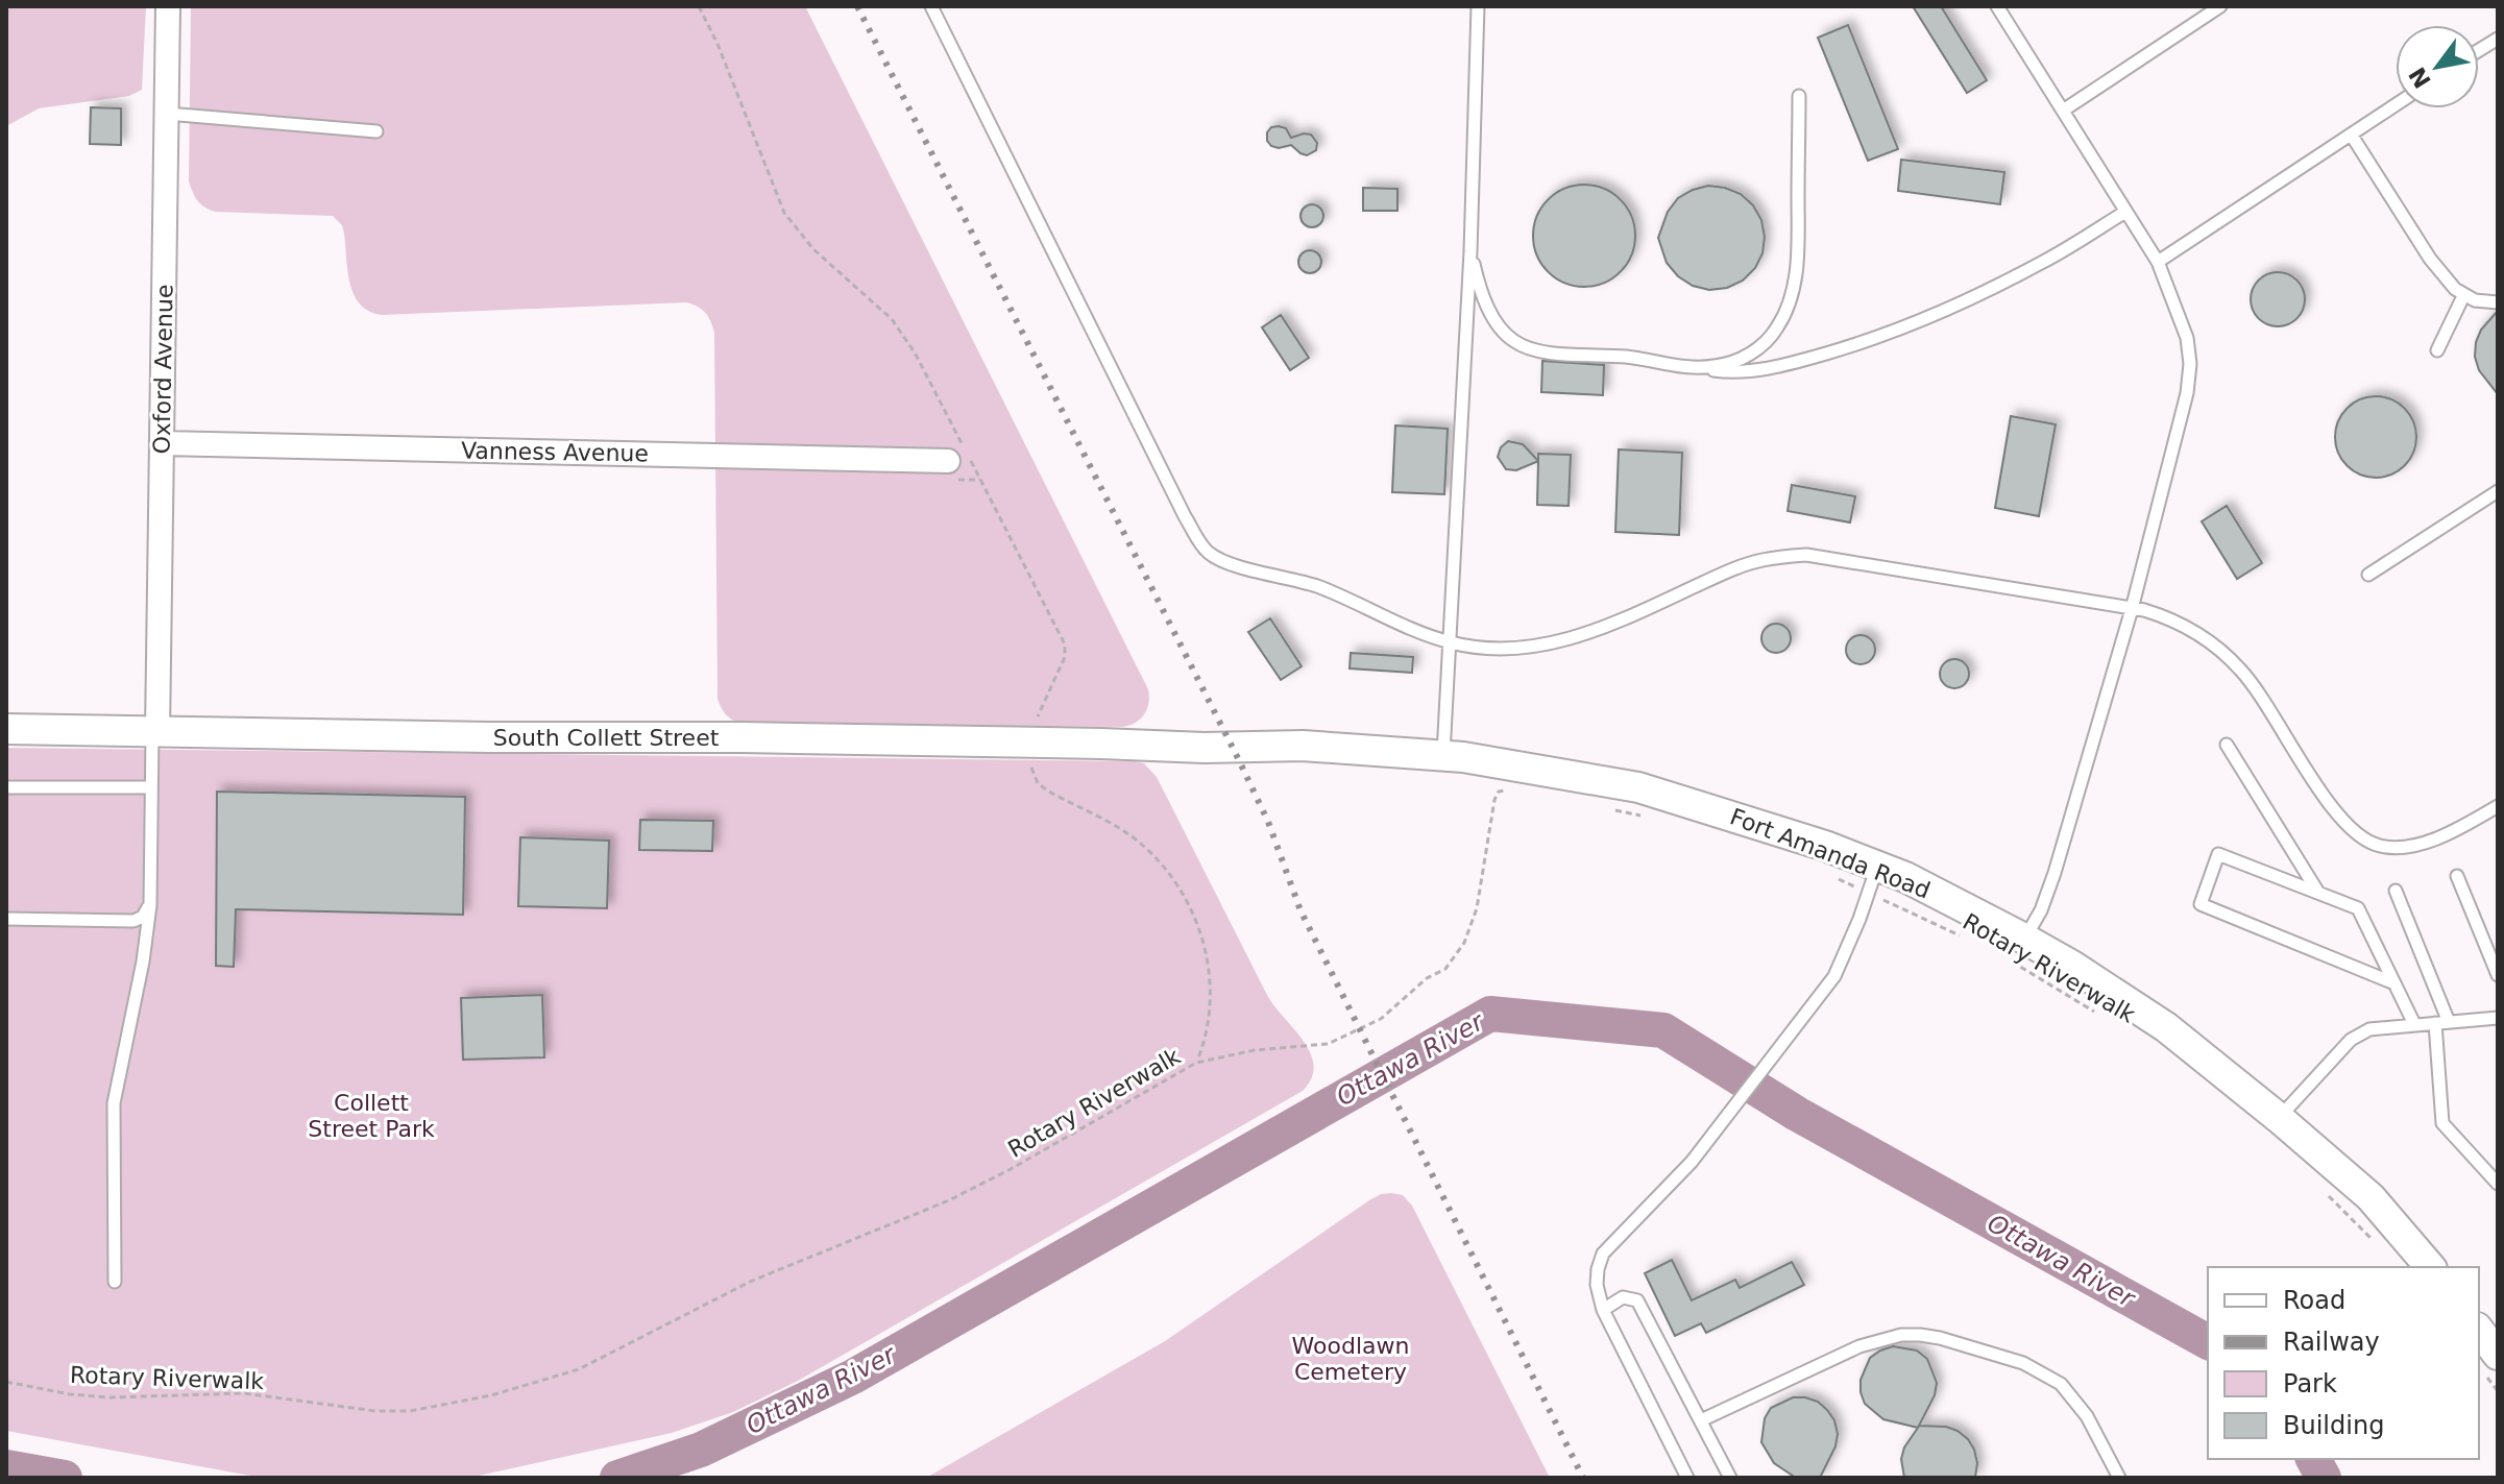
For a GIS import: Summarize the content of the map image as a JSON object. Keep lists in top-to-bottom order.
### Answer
{
  "streets": {
    "street": [
      "Oxford Avenue",
      "Vanness Avenue",
      "South Collett Street",
      "Fort Amanda Road"
    ],
    "path": ["Rotary Riverwalk"]
  },
  "crossings": [
    ["Oxford Avenue", "Vanness Avenue"],
    ["Oxford Avenue", "South Collett Street"],
    ["South Collett Street", "Fort Amanda Road"],
    ["Fort Amanda Road", "Rotary Riverwalk"]
  ],
  "water": ["Ottawa River"],
  "parks": ["Collett Street Park", "Woodlawn Cemetery"],
  "legend": [
    "Road",
    "Railway",
    "Park",
    "Building"
  ],
  "north": "bottom left"
}
